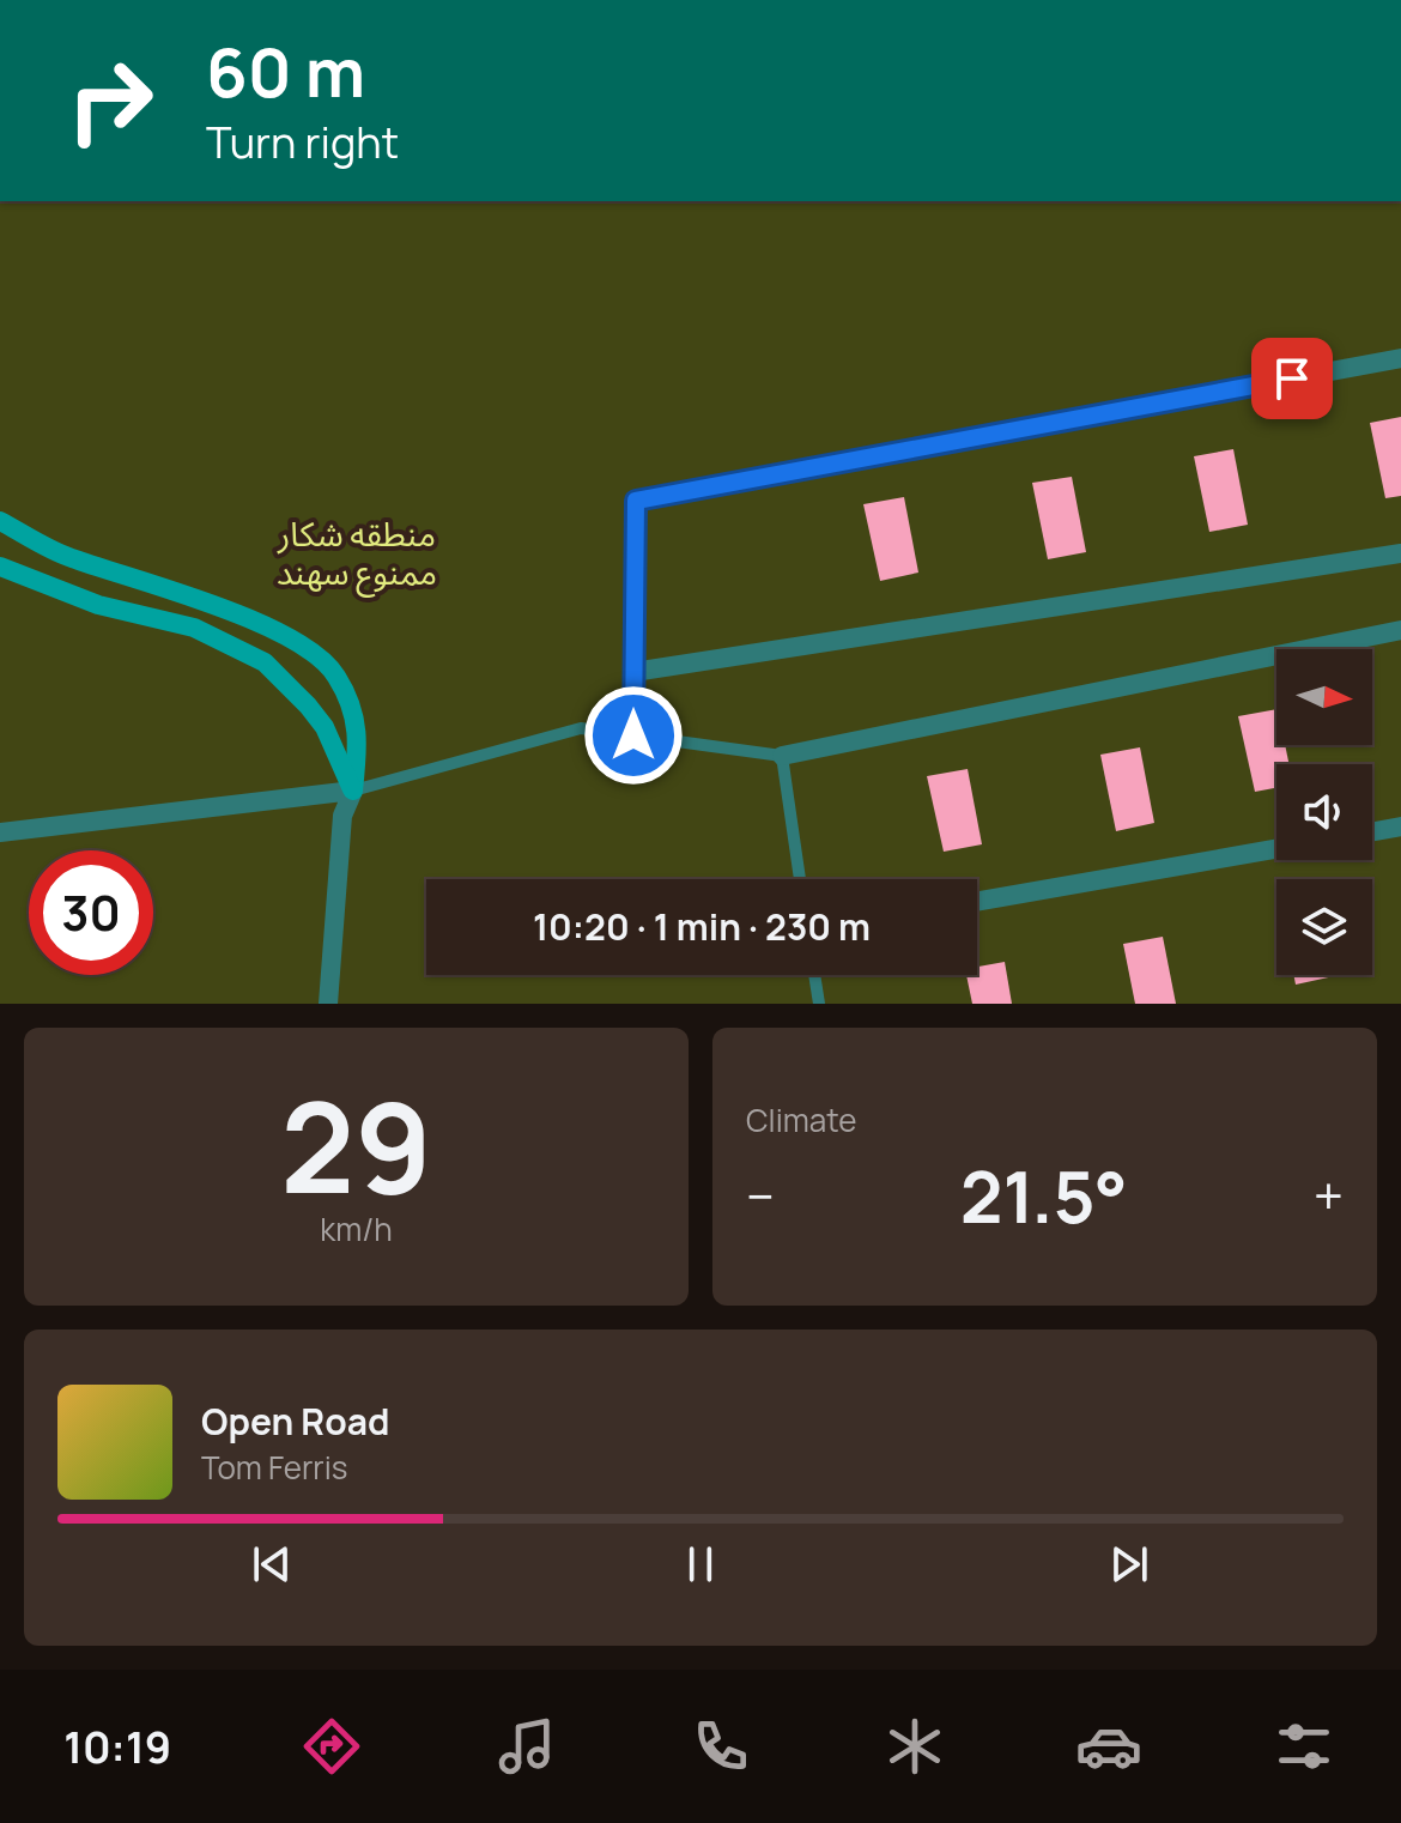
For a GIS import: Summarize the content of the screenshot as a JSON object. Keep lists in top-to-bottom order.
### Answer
{
  "parks": ["منطقه شکار ممنوع سهند"],
  "north": "right",
  "page": {
    "turn": ["60 m", "Turn right"],
    "limit": "30",
    "trip": "10:20 · 1 min · 230 m",
    "tile": [
      ["29", "km/h"],
      "Climate"
    ],
    "heat": ["−", "21.5°", "+"],
    "song": ["Open Road", "Tom Ferris"],
    "tabs": "10:19"
  }
}
